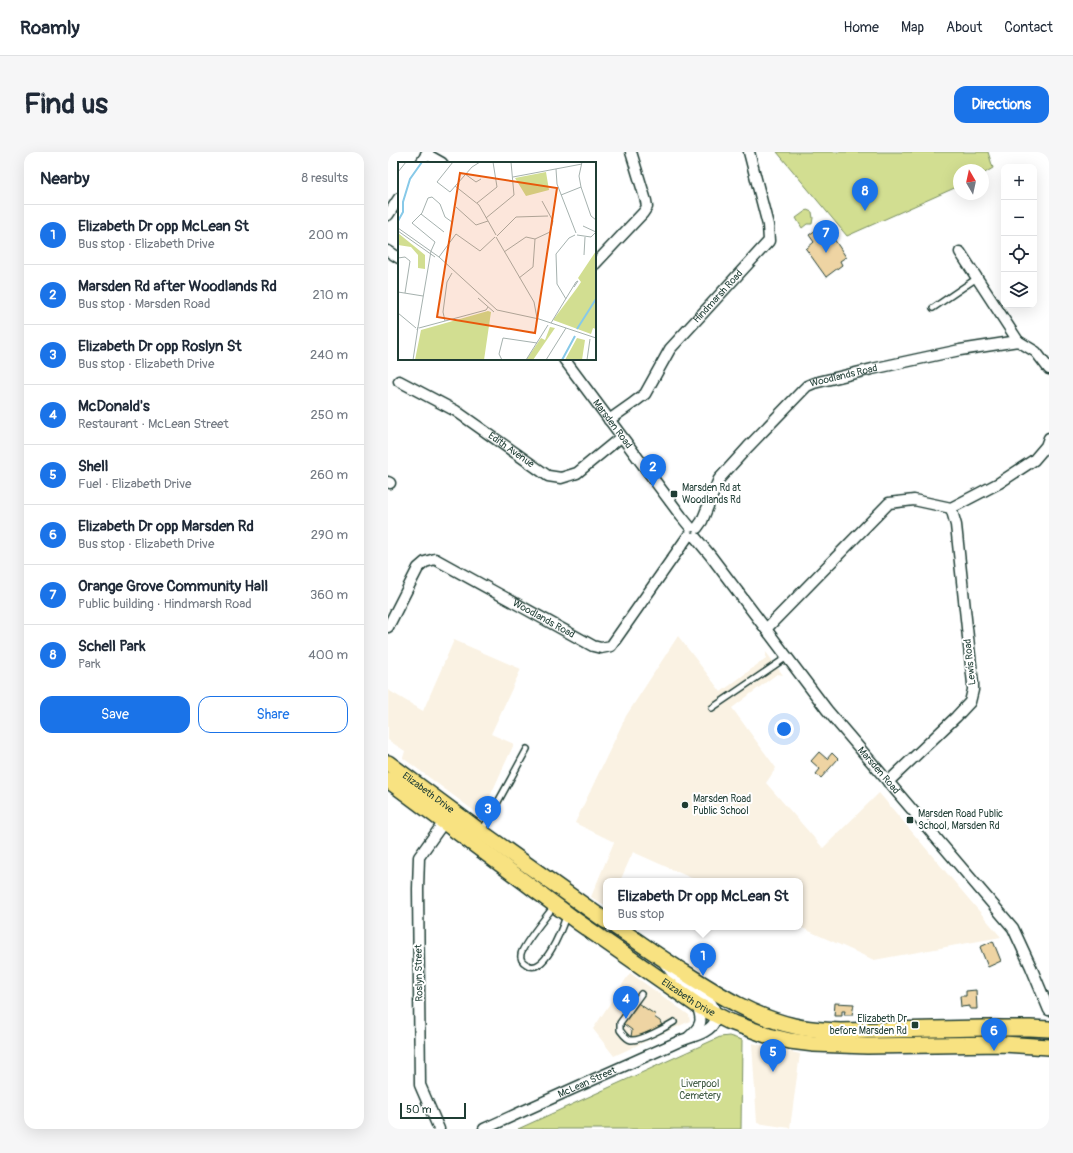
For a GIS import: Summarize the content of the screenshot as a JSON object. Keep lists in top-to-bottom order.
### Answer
{
  "streets": {
    "main road": ["Elizabeth Drive"],
    "street": [
      "Hindmarsh Road",
      "Woodlands Road",
      "Marsden Road",
      "Edith Avenue",
      "Lewis Road",
      "Roslyn Street",
      "McLean Street"
    ]
  },
  "crossings": [
    ["Hindmarsh Road", "Marsden Road"],
    ["Woodlands Road", "Marsden Road"],
    ["Marsden Road", "Edith Avenue"],
    ["Marsden Road", "Lewis Road"],
    ["Elizabeth Drive", "Roslyn Street"],
    ["Elizabeth Drive", "McLean Street"]
  ],
  "parks": ["Liverpool Cemetery"],
  "places": {
    "transit": ["Marsden Rd at Woodlands Rd", "Marsden Road Public School, Marsden Rd", "Elizabeth Dr before Marsden Rd"],
    "other": ["Marsden Road Public School"]
  },
  "scale_bar": "50 m",
  "north": "top",
  "page": {
    "header": "Roamly",
    "nav": [
      "Home",
      "Map",
      "About",
      "Contact"
    ],
    "buttons": [
      "Directions",
      ["Save", "Share"]
    ],
    "title": "Find us",
    "heading": ["Nearby", "8 results"],
    "map_buttons": ["+", "−"],
    "pins": [
      "8",
      "7",
      "2",
      "3",
      "1",
      "4",
      "6",
      "5"
    ],
    "list": [
      {
        "mark": "1",
        "name": "Elizabeth Dr opp McLean St",
        "note": "Bus stop · Elizabeth Drive",
        "value": "200 m"
      },
      {
        "mark": "2",
        "name": "Marsden Rd after Woodlands Rd",
        "note": "Bus stop · Marsden Road",
        "value": "210 m"
      },
      {
        "mark": "3",
        "name": "Elizabeth Dr opp Roslyn St",
        "note": "Bus stop · Elizabeth Drive",
        "value": "240 m"
      },
      {
        "mark": "4",
        "name": "McDonald's",
        "note": "Restaurant · McLean Street",
        "value": "250 m"
      },
      {
        "mark": "5",
        "name": "Shell",
        "note": "Fuel · Elizabeth Drive",
        "value": "260 m"
      },
      {
        "mark": "6",
        "name": "Elizabeth Dr opp Marsden Rd",
        "note": "Bus stop · Elizabeth Drive",
        "value": "290 m"
      },
      {
        "mark": "7",
        "name": "Orange Grove Community Hall",
        "note": "Public building · Hindmarsh Road",
        "value": "360 m"
      },
      {
        "mark": "8",
        "name": "Schell Park",
        "note": "Park",
        "value": "400 m"
      }
    ],
    "popup": ["Elizabeth Dr opp McLean St", "Bus stop"],
    "scale": "50 m"
  }
}
